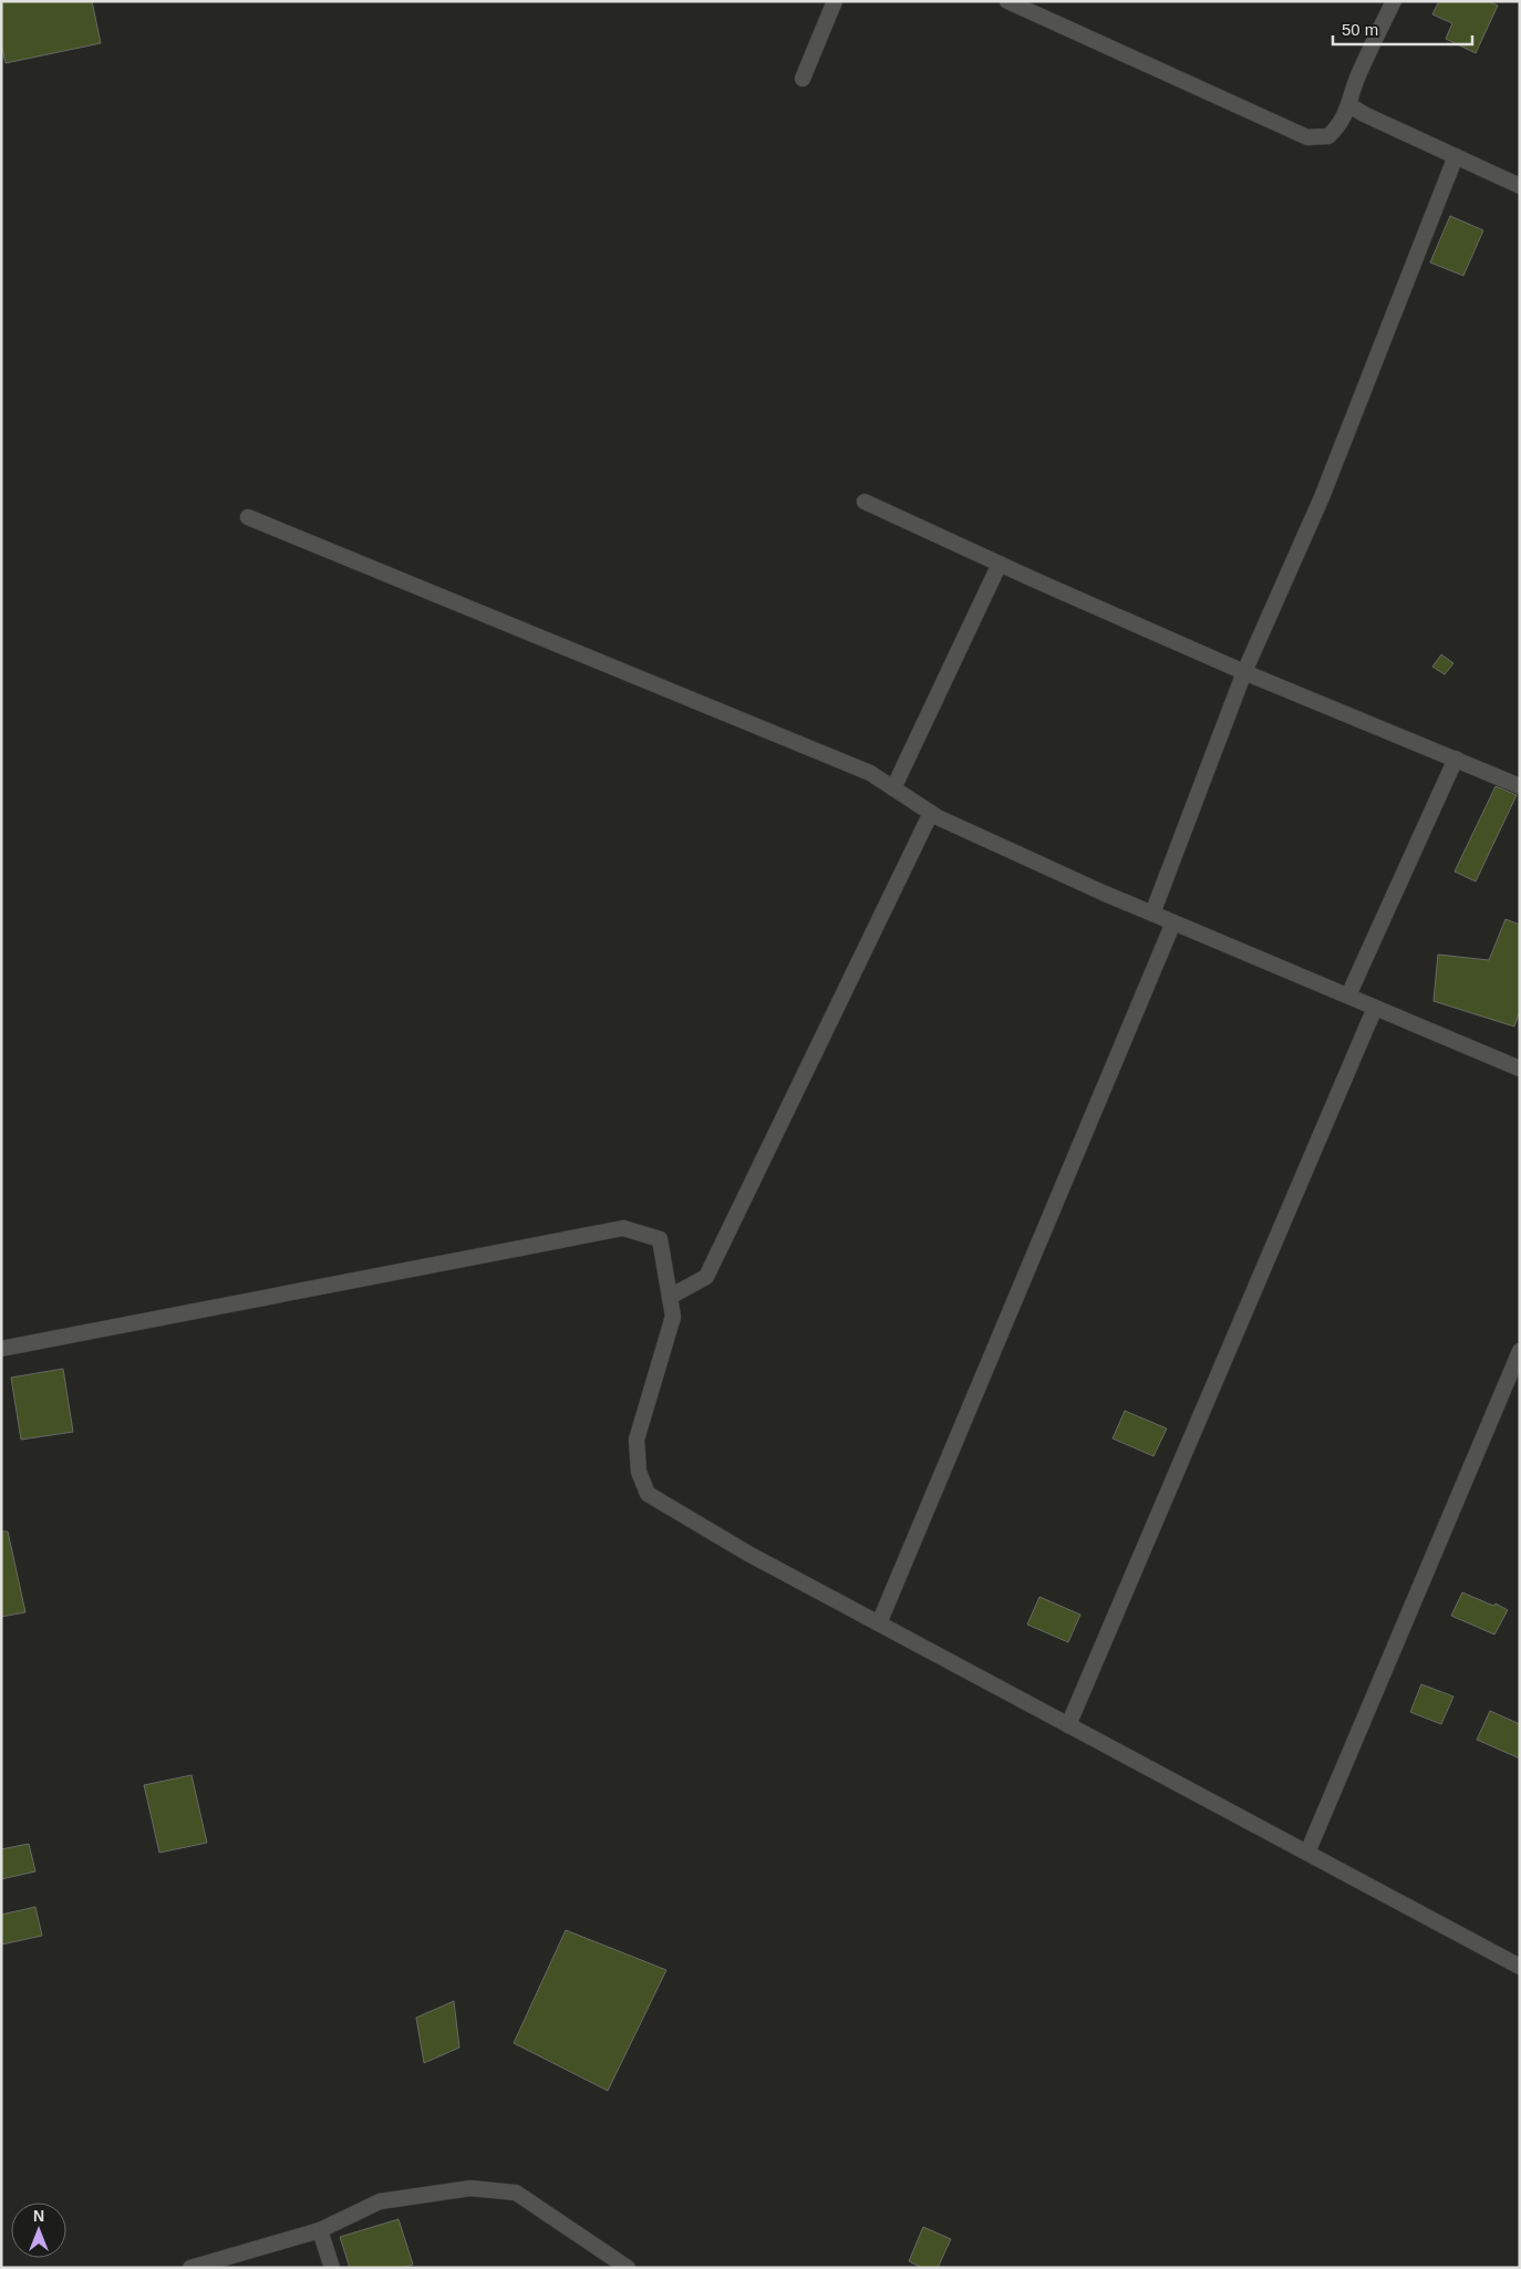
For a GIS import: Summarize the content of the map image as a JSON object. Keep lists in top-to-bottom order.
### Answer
{
  "scale_bar": "50 m",
  "north": "top"
}
